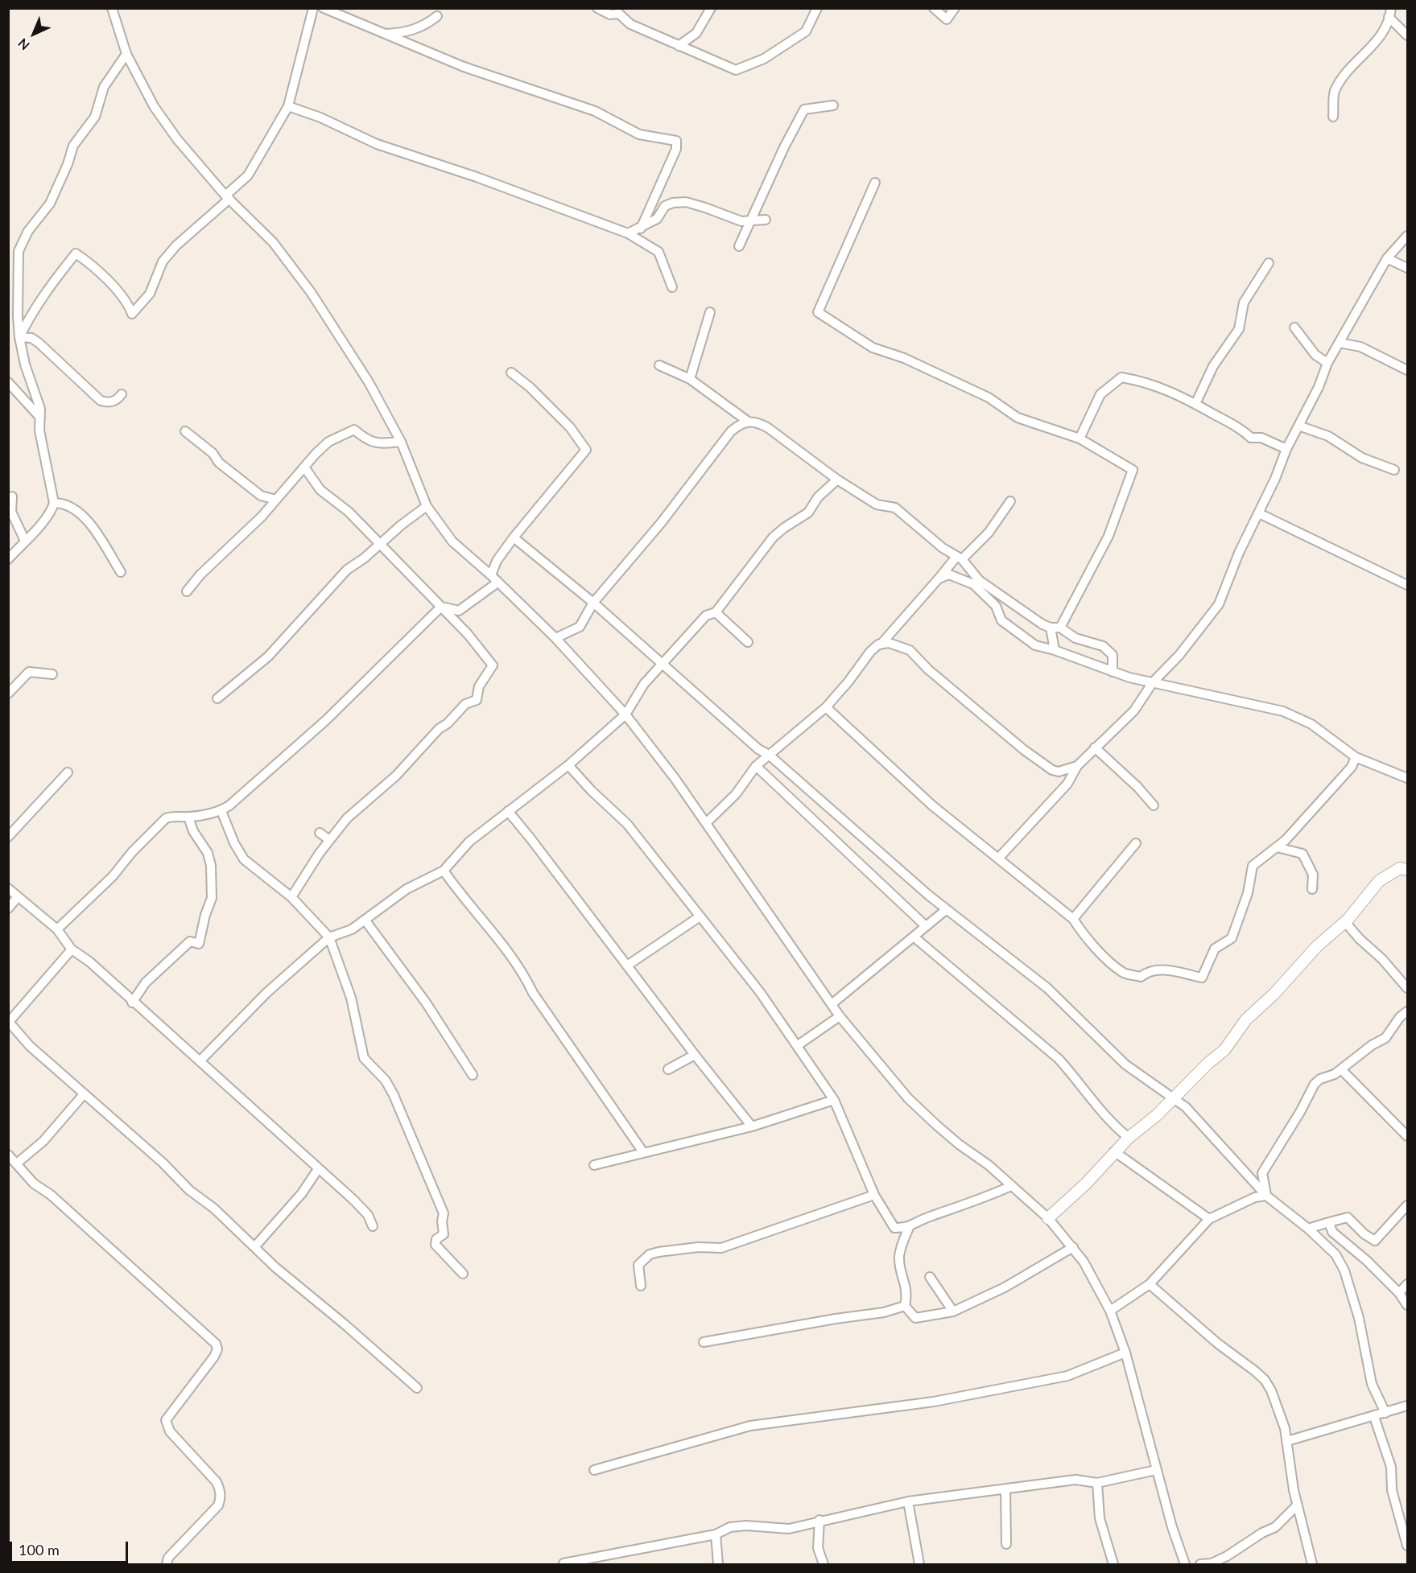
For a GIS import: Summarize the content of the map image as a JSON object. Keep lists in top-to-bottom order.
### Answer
{
  "scale_bar": "100 m",
  "north": "bottom left"
}
